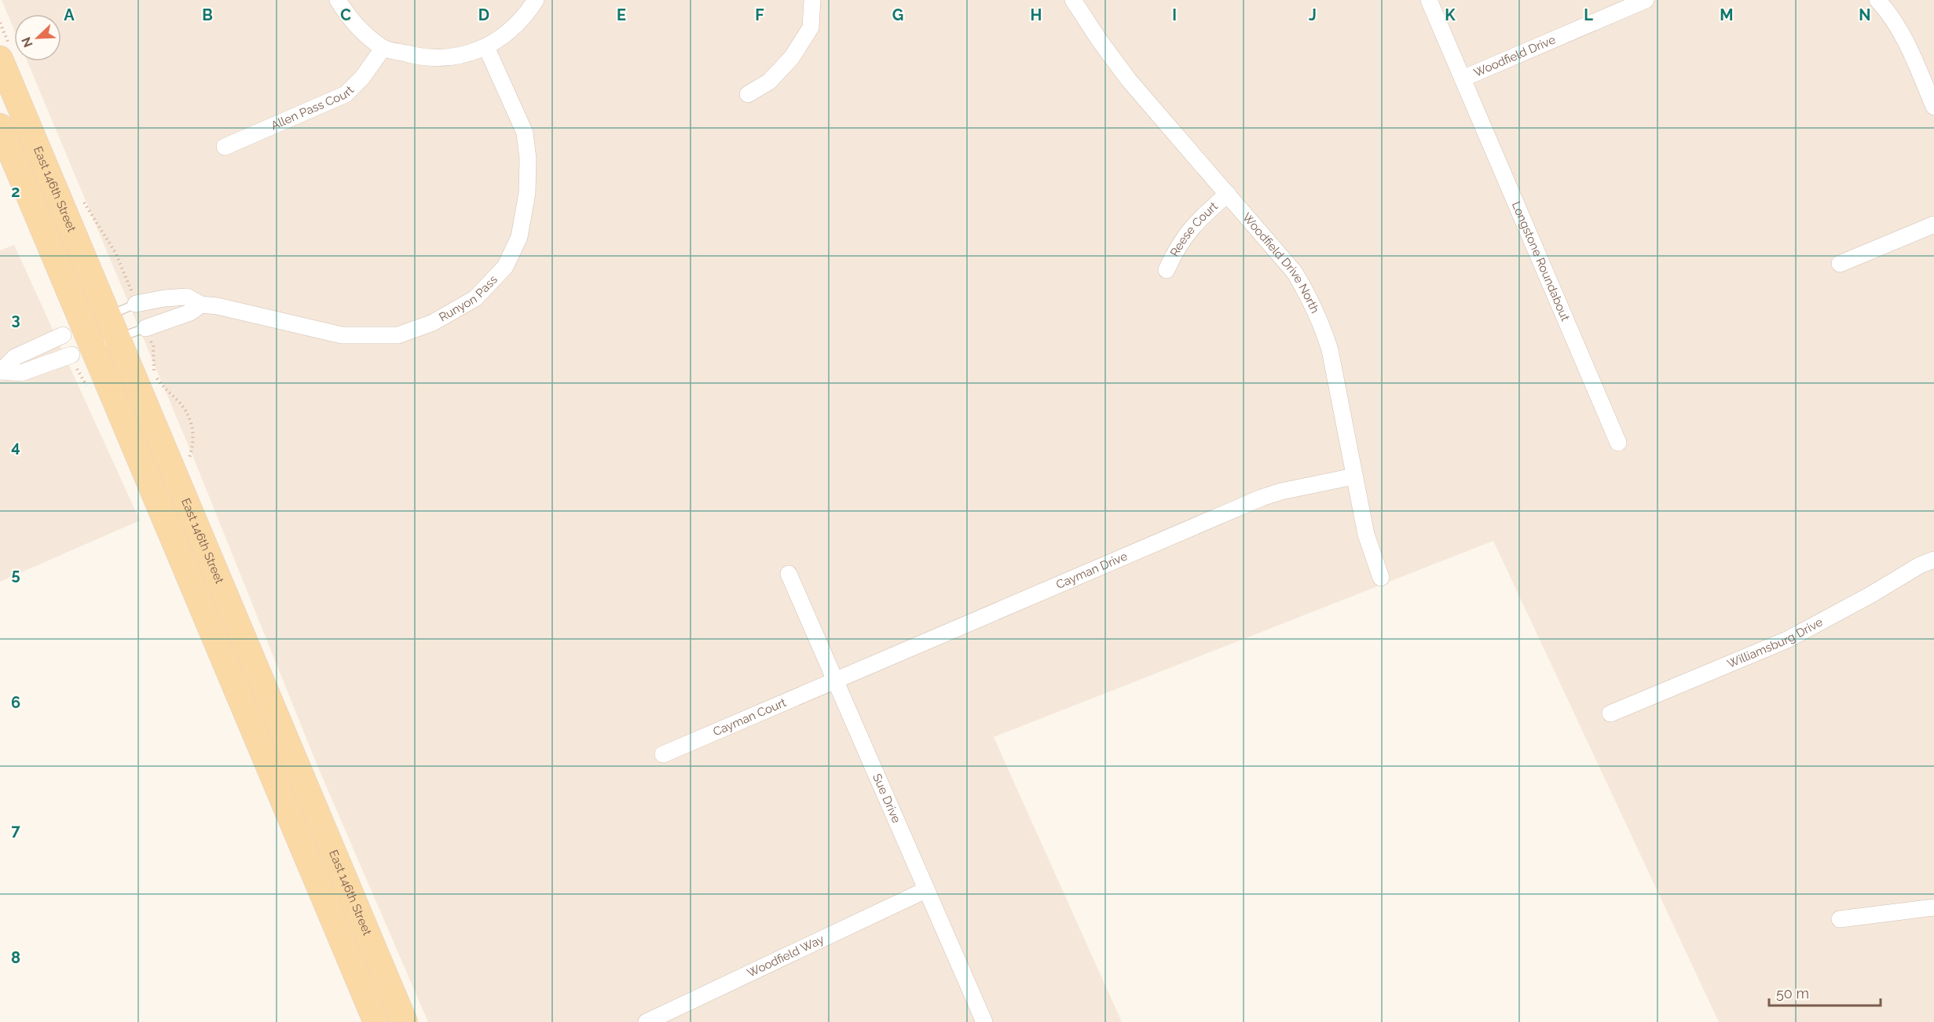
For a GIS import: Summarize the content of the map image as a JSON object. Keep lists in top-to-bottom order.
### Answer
{
  "streets": {
    "main road": ["East 146th Street"],
    "street": [
      "Woodfield Drive",
      "Allen Pass Court",
      "Reese Court",
      "Longstone Roundabout",
      "Woodfield Drive North",
      "Runyon Pass",
      "Cayman Drive",
      "Williamsburg Drive",
      "Cayman Court",
      "Sue Drive",
      "Woodfield Way"
    ]
  },
  "crossings": [
    ["Woodfield Drive", "Longstone Roundabout"],
    ["Reese Court", "Woodfield Drive North"],
    ["Woodfield Drive North", "Cayman Drive"],
    ["Cayman Drive", "Cayman Court"],
    ["Cayman Drive", "Sue Drive"],
    ["Cayman Court", "Sue Drive"],
    ["Sue Drive", "Woodfield Way"]
  ],
  "scale_bar": "50 m",
  "north": "bottom left",
  "grid": {
    "columns": [
      "A",
      "B",
      "C",
      "D",
      "E",
      "F",
      "G",
      "H",
      "I",
      "J",
      "K",
      "L",
      "M",
      "N"
    ],
    "rows": [
      "2",
      "3",
      "4",
      "5",
      "6",
      "7",
      "8"
    ]
  }
}
